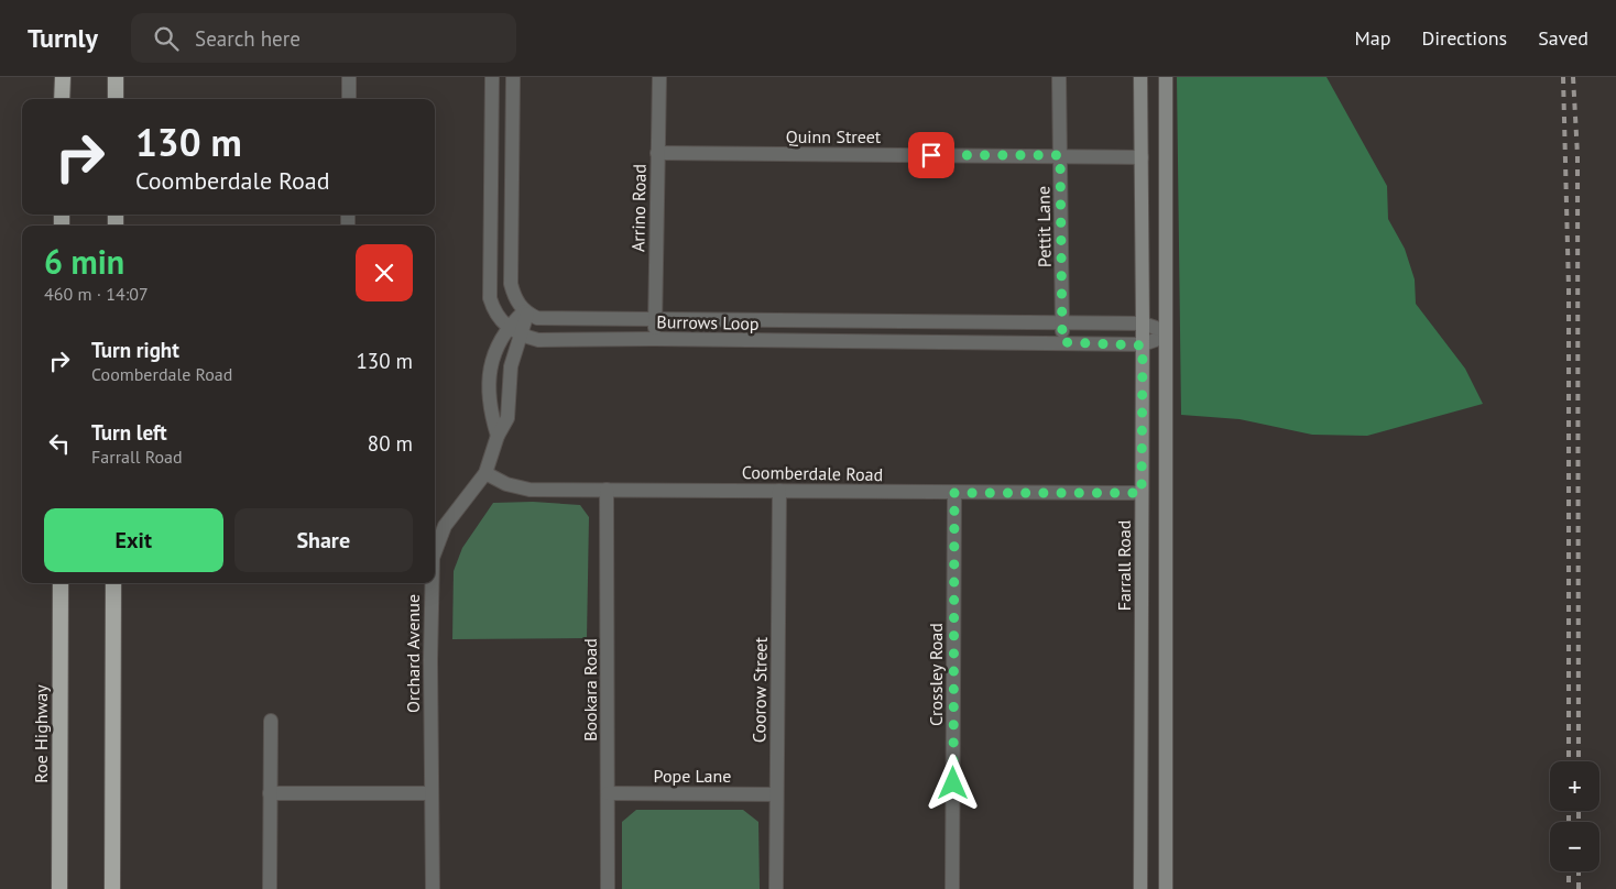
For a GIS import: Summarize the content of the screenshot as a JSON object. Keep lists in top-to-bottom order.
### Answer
{
  "streets": {
    "highway": ["Roe Highway"],
    "main road": ["Farrall Road"],
    "street": [
      "Quinn Street",
      "Arrino Road",
      "Pettit Lane",
      "Burrows Loop",
      "Coomberdale Road",
      "Orchard Avenue",
      "Crossley Road",
      "Bookara Road",
      "Coorow Street",
      "Pope Lane"
    ]
  },
  "crossings": [
    ["Quinn Street", "Arrino Road"],
    ["Quinn Street", "Pettit Lane"],
    ["Quinn Street", "Farrall Road"],
    ["Arrino Road", "Burrows Loop"],
    ["Pettit Lane", "Burrows Loop"],
    ["Burrows Loop", "Farrall Road"],
    ["Burrows Loop", "Orchard Avenue"],
    ["Coomberdale Road", "Farrall Road"],
    ["Coomberdale Road", "Orchard Avenue"],
    ["Coomberdale Road", "Crossley Road"],
    ["Coomberdale Road", "Bookara Road"],
    ["Coomberdale Road", "Coorow Street"],
    ["Bookara Road", "Pope Lane"],
    ["Coorow Street", "Pope Lane"]
  ],
  "page": {
    "header": "Turnly",
    "search": "Search here",
    "nav": ["Map", "Directions", "Saved"],
    "turn": ["130 m", "Coomberdale Road"],
    "heading": ["6 min", "460 m · 14:07"],
    "list": [
      {
        "name": "Turn right",
        "note": "Coomberdale Road",
        "value": "130 m"
      },
      {
        "name": "Turn left",
        "note": "Farrall Road",
        "value": "80 m"
      }
    ],
    "buttons": ["Exit", "Share"],
    "map_buttons": ["+", "−"]
  }
}
